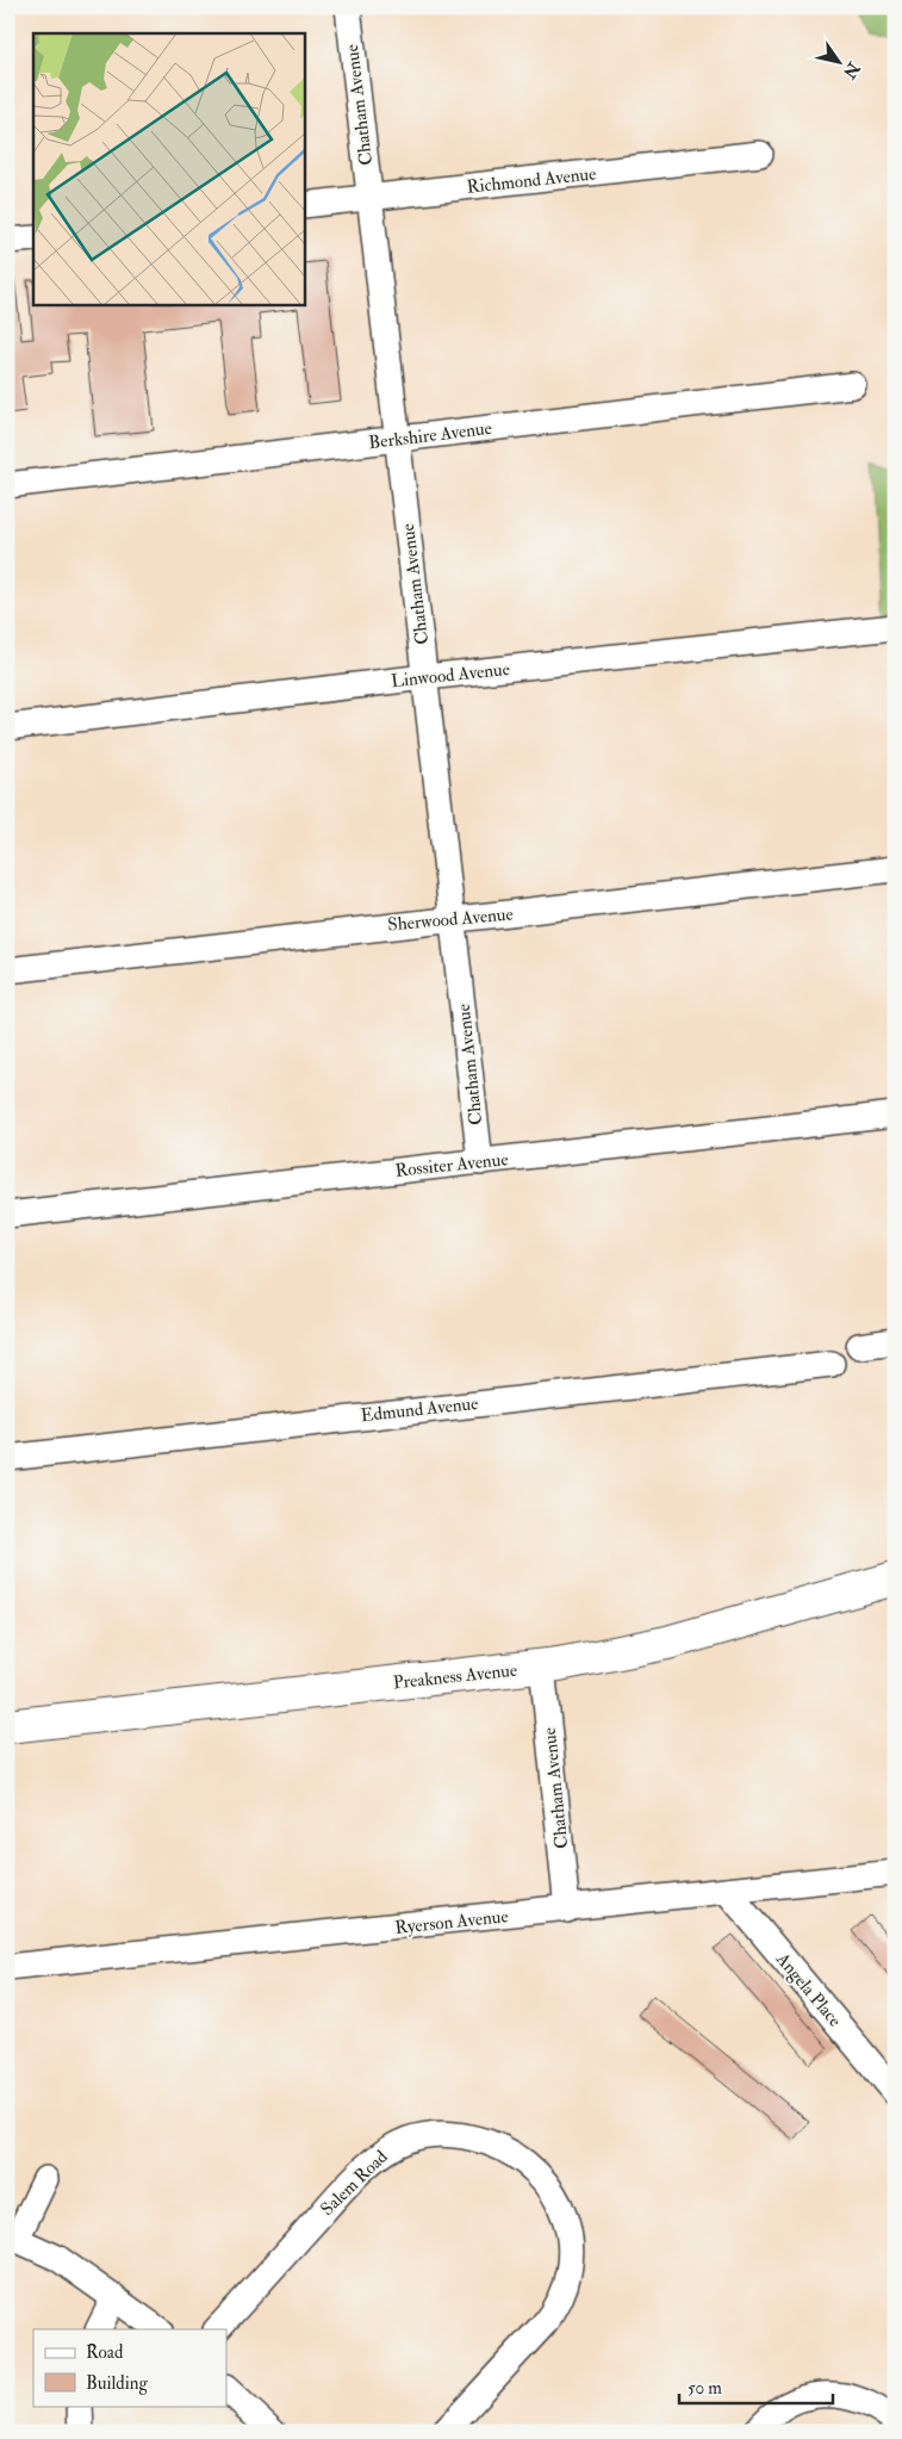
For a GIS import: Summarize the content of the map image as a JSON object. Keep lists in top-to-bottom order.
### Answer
{
  "streets": {
    "main road": ["Preakness Avenue"],
    "street": [
      "Chatham Avenue",
      "Richmond Avenue",
      "Berkshire Avenue",
      "Linwood Avenue",
      "Sherwood Avenue",
      "Rossiter Avenue",
      "Edmund Avenue",
      "Ryerson Avenue",
      "Angela Place",
      "Salem Road"
    ]
  },
  "crossings": [
    ["Chatham Avenue", "Richmond Avenue"],
    ["Chatham Avenue", "Berkshire Avenue"],
    ["Chatham Avenue", "Linwood Avenue"],
    ["Chatham Avenue", "Sherwood Avenue"],
    ["Chatham Avenue", "Rossiter Avenue"],
    ["Chatham Avenue", "Preakness Avenue"],
    ["Chatham Avenue", "Ryerson Avenue"],
    ["Ryerson Avenue", "Angela Place"]
  ],
  "legend": ["Road", "Building"],
  "scale_bar": "50 m",
  "north": "bottom right"
}
